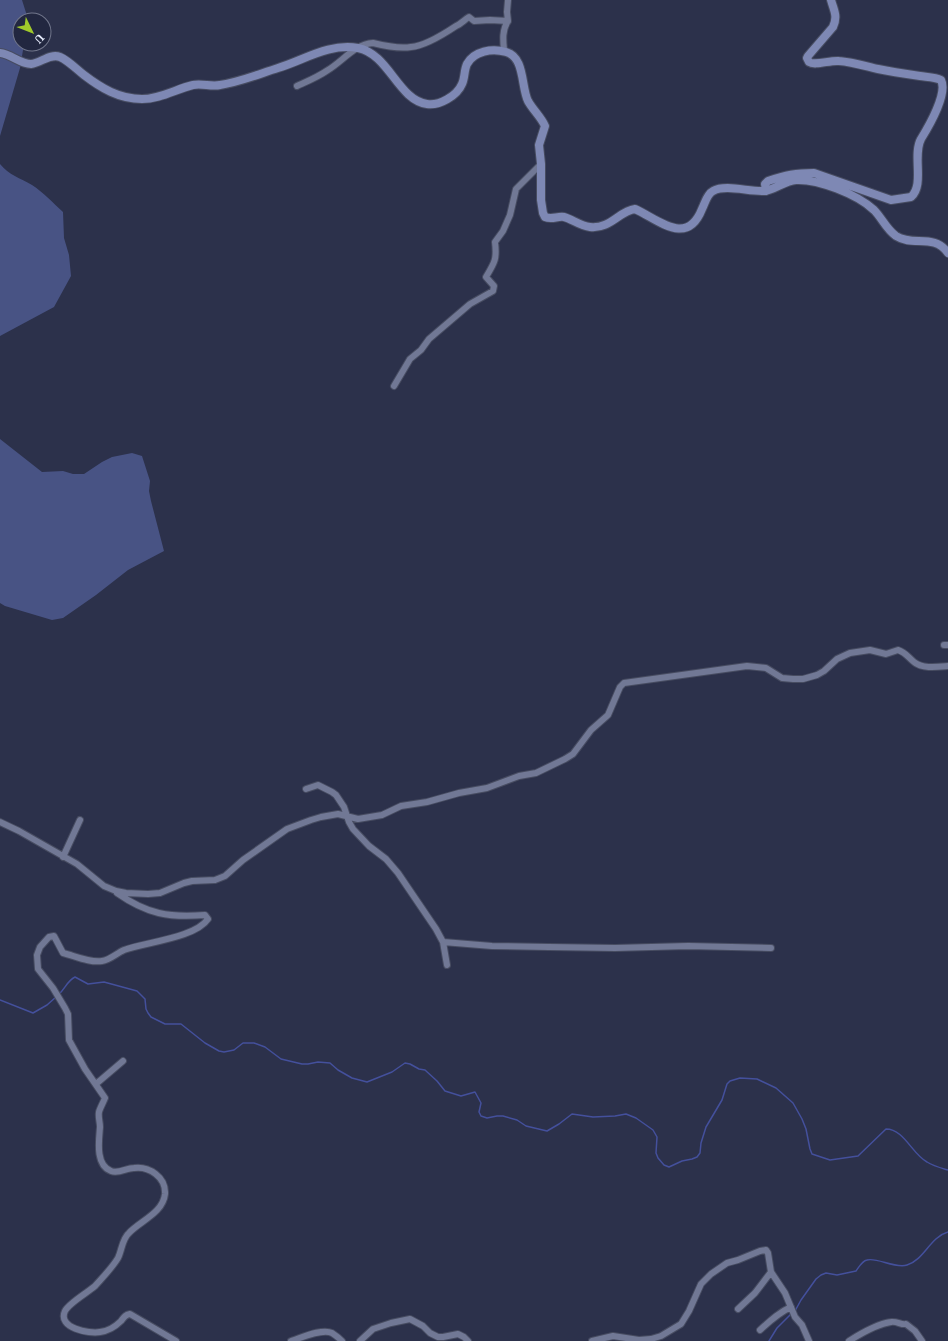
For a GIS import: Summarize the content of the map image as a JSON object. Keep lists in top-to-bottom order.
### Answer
{
  "north": "bottom right"
}
